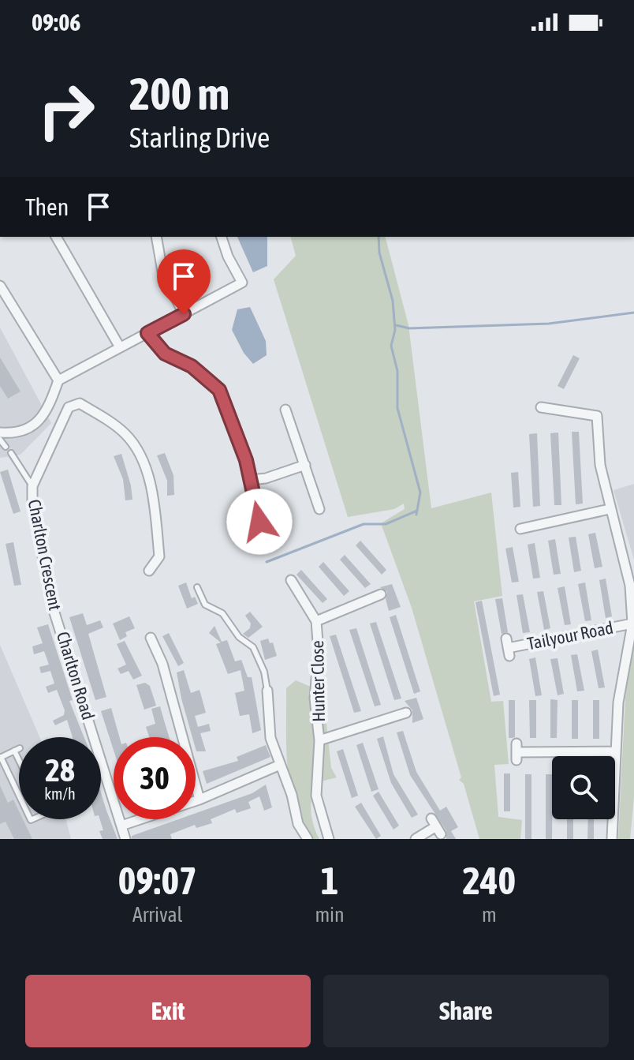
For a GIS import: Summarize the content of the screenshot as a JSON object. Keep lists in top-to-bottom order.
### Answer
{
  "streets": {
    "street": [
      "Charlton Crescent",
      "Tailyour Road",
      "Charlton Road",
      "Hunter Close"
    ]
  },
  "crossings": [
    ["Charlton Crescent", "Charlton Road"]
  ],
  "page": {
    "status": "09:06",
    "turn": ["200 m", "Starling Drive"],
    "then": "Then",
    "speed": "28 km/h",
    "limit": "30",
    "eta": [
      "09:07",
      "Arrival",
      "1",
      "min",
      "240",
      "m"
    ],
    "buttons": ["Exit", "Share"]
  }
}
